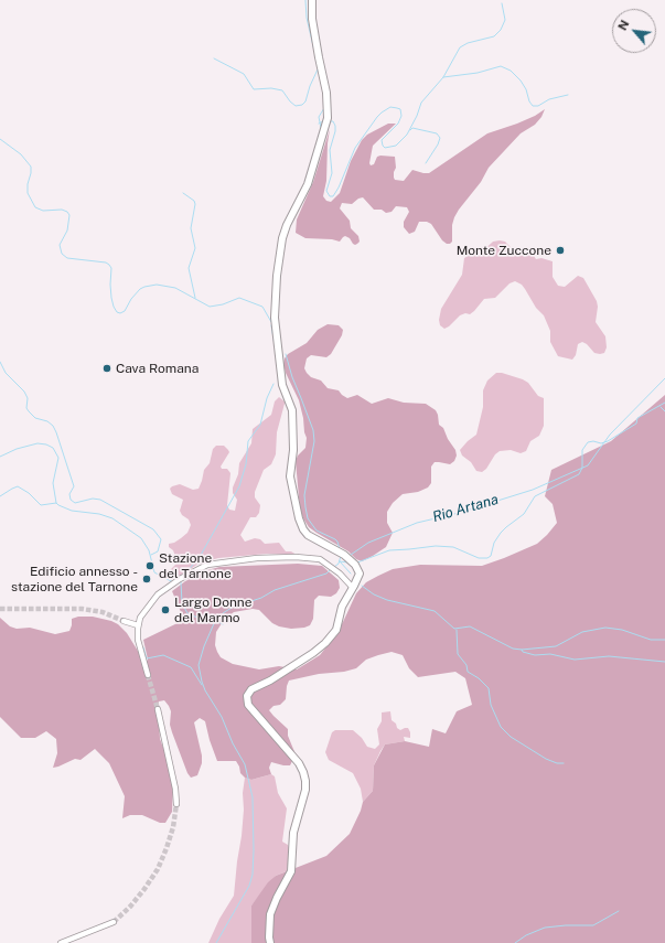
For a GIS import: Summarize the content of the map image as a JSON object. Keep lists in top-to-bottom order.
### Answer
{
  "water": ["Rio Artana"],
  "places": [
    "Monte Zuccone",
    "Cava Romana",
    "Stazione del Tarnone",
    "Edificio annesso - stazione del Tarnone",
    "Largo Donne del Marmo"
  ],
  "north": "top left"
}
